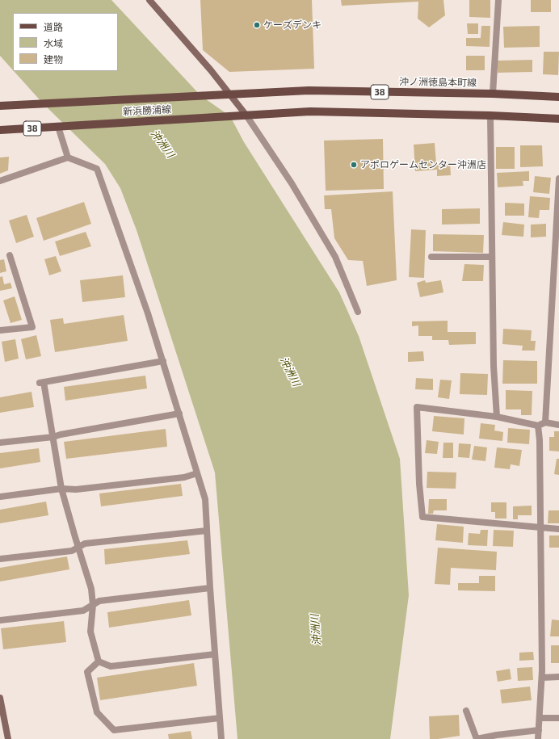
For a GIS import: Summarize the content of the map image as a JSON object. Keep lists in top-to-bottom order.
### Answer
{
  "streets": {
    "main road": ["沖ノ洲徳島本町線", "38", "新浜勝浦線"]
  },
  "crossings": [
    ["沖ノ洲徳島本町線", "新浜勝浦線"],
    ["38", "新浜勝浦線"]
  ],
  "water": ["沖洲川"],
  "places": ["ケーズデンキ", "アポロゲームセンター沖洲店"],
  "legend": ["道路", "水域", "建物"]
}
